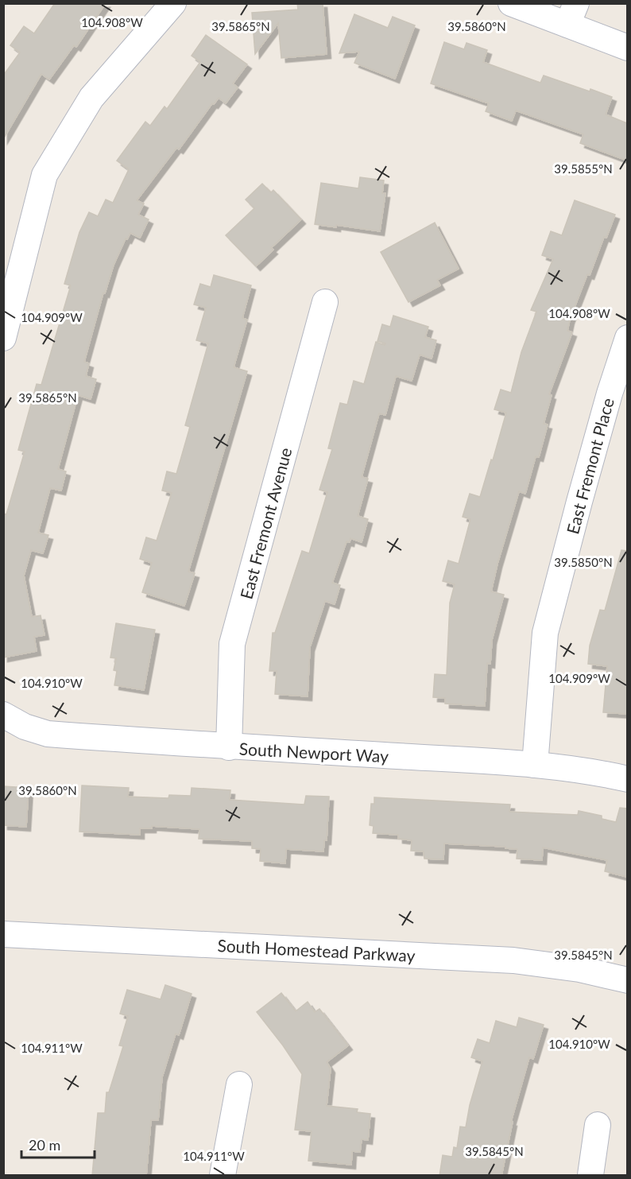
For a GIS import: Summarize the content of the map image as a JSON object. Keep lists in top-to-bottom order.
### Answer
{
  "streets": {
    "street": [
      "East Fremont Place",
      "East Fremont Avenue",
      "South Newport Way",
      "South Homestead Parkway"
    ]
  },
  "crossings": [
    ["East Fremont Place", "South Newport Way"],
    ["East Fremont Avenue", "South Newport Way"]
  ],
  "scale_bar": "20 m",
  "coordinates": [
    "104.908°W",
    "39.5865°N",
    "39.5860°N",
    "39.5855°N",
    "104.909°W",
    "39.5850°N",
    "104.910°W",
    "39.5845°N",
    "104.911°W"
  ]
}
